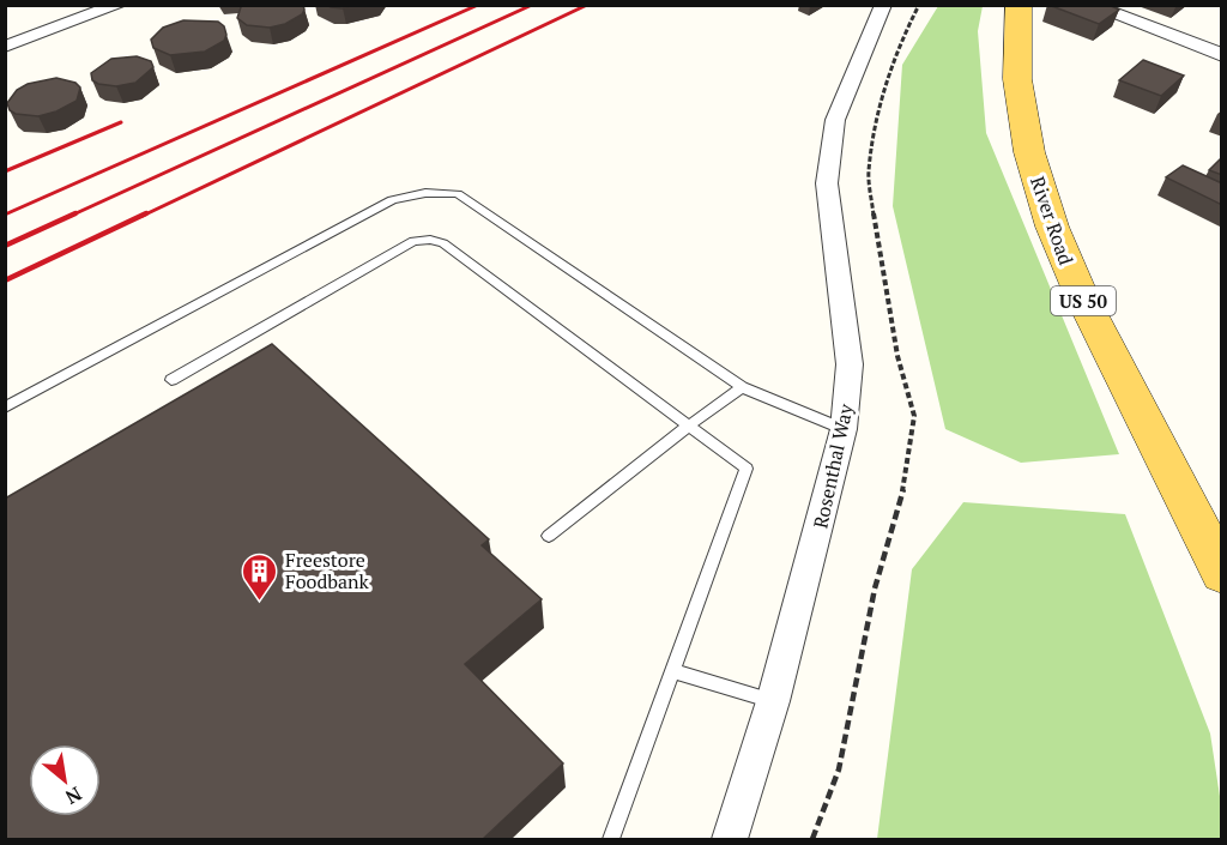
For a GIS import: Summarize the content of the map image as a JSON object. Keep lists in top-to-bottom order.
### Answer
{
  "streets": {
    "main road": ["River Road", "US 50"],
    "street": ["Rosenthal Way"]
  },
  "places": {
    "building": ["Freestore Foodbank"]
  },
  "north": "bottom right"
}
